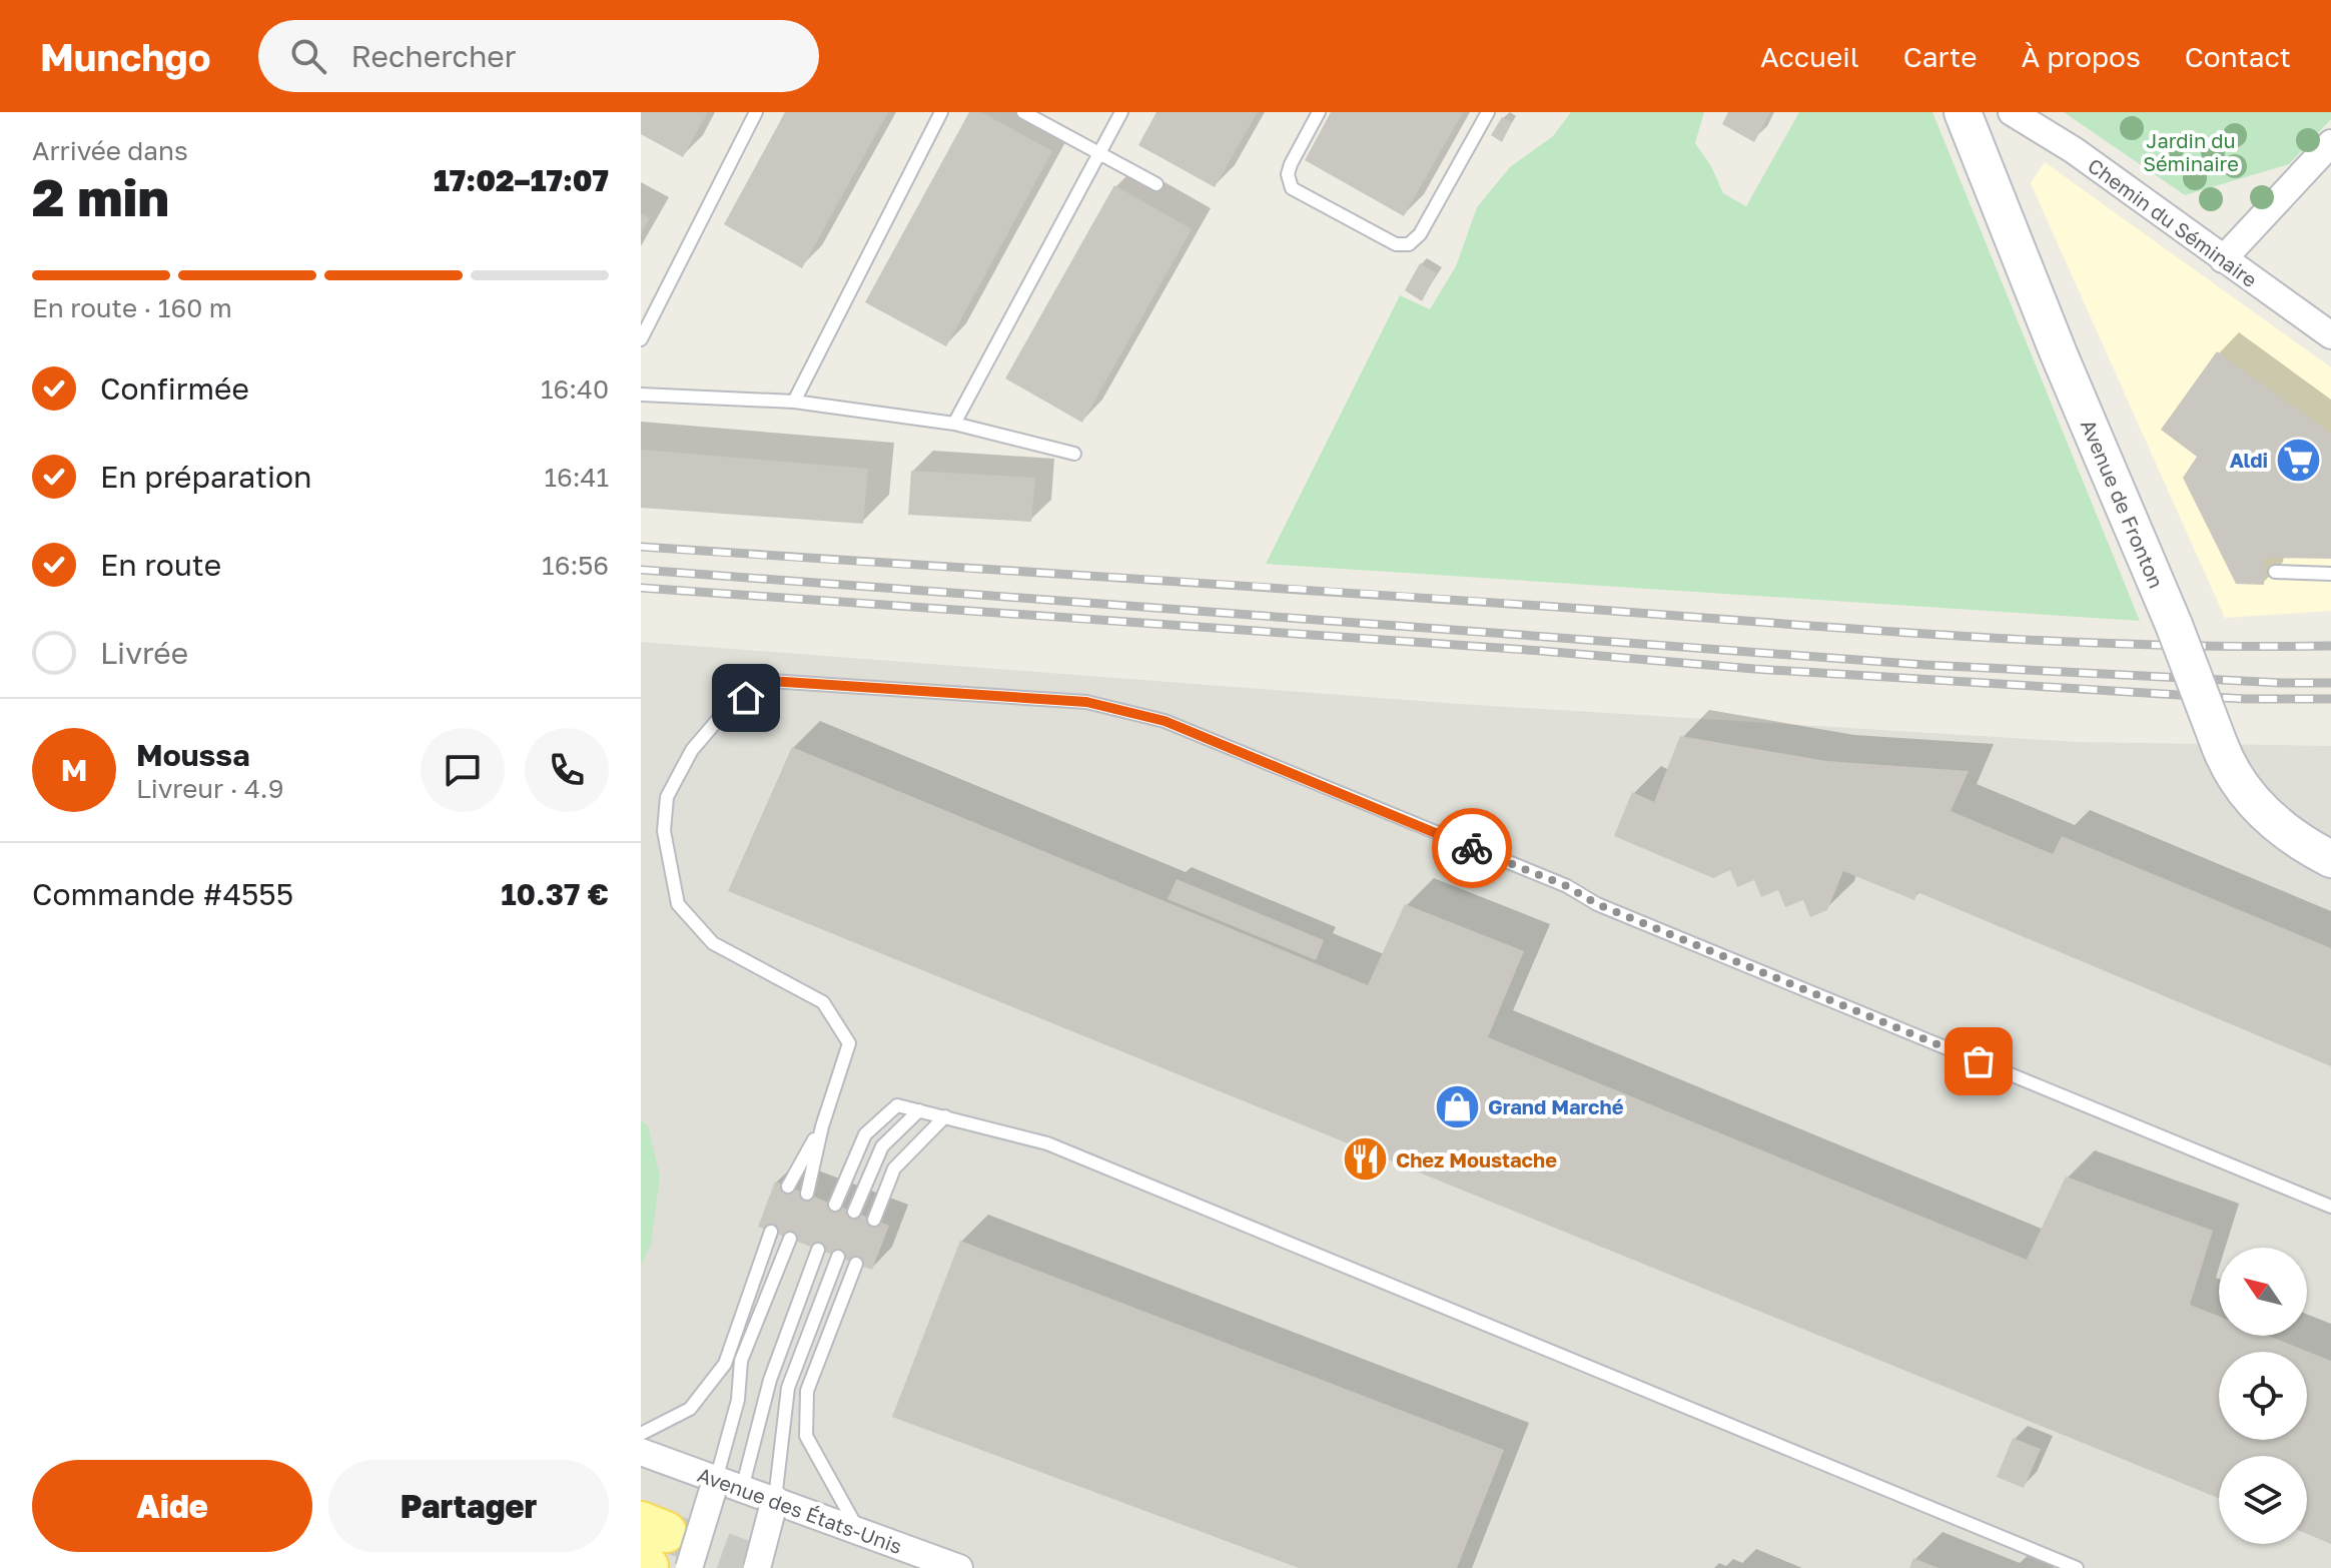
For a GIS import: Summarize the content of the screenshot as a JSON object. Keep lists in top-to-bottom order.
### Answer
{
  "streets": {
    "street": ["Chemin du Séminaire", "Avenue de Fronton", "Avenue des États-Unis"]
  },
  "parks": ["Jardin du Séminaire"],
  "places": {
    "supermarket": ["Aldi"],
    "shop": ["Grand Marché"],
    "restaurant": ["Chez Moustache"]
  },
  "north": "top left",
  "page": {
    "header": "Munchgo",
    "search": "Rechercher",
    "nav": [
      "Accueil",
      "Carte",
      "À propos",
      "Contact"
    ],
    "heading": ["2 min", "Arrivée dans", "17:02–17:07"],
    "panel": [
      "Moussa",
      "Livreur · 4.9",
      "Commande #4555",
      "10.37 €"
    ],
    "bar": "En route · 160 m",
    "list": [
      ["Confirmée", "16:40"],
      ["En préparation", "16:41"],
      ["En route", "16:56"],
      "Livrée"
    ],
    "round": "M",
    "buttons": ["Aide", "Partager"]
  }
}
